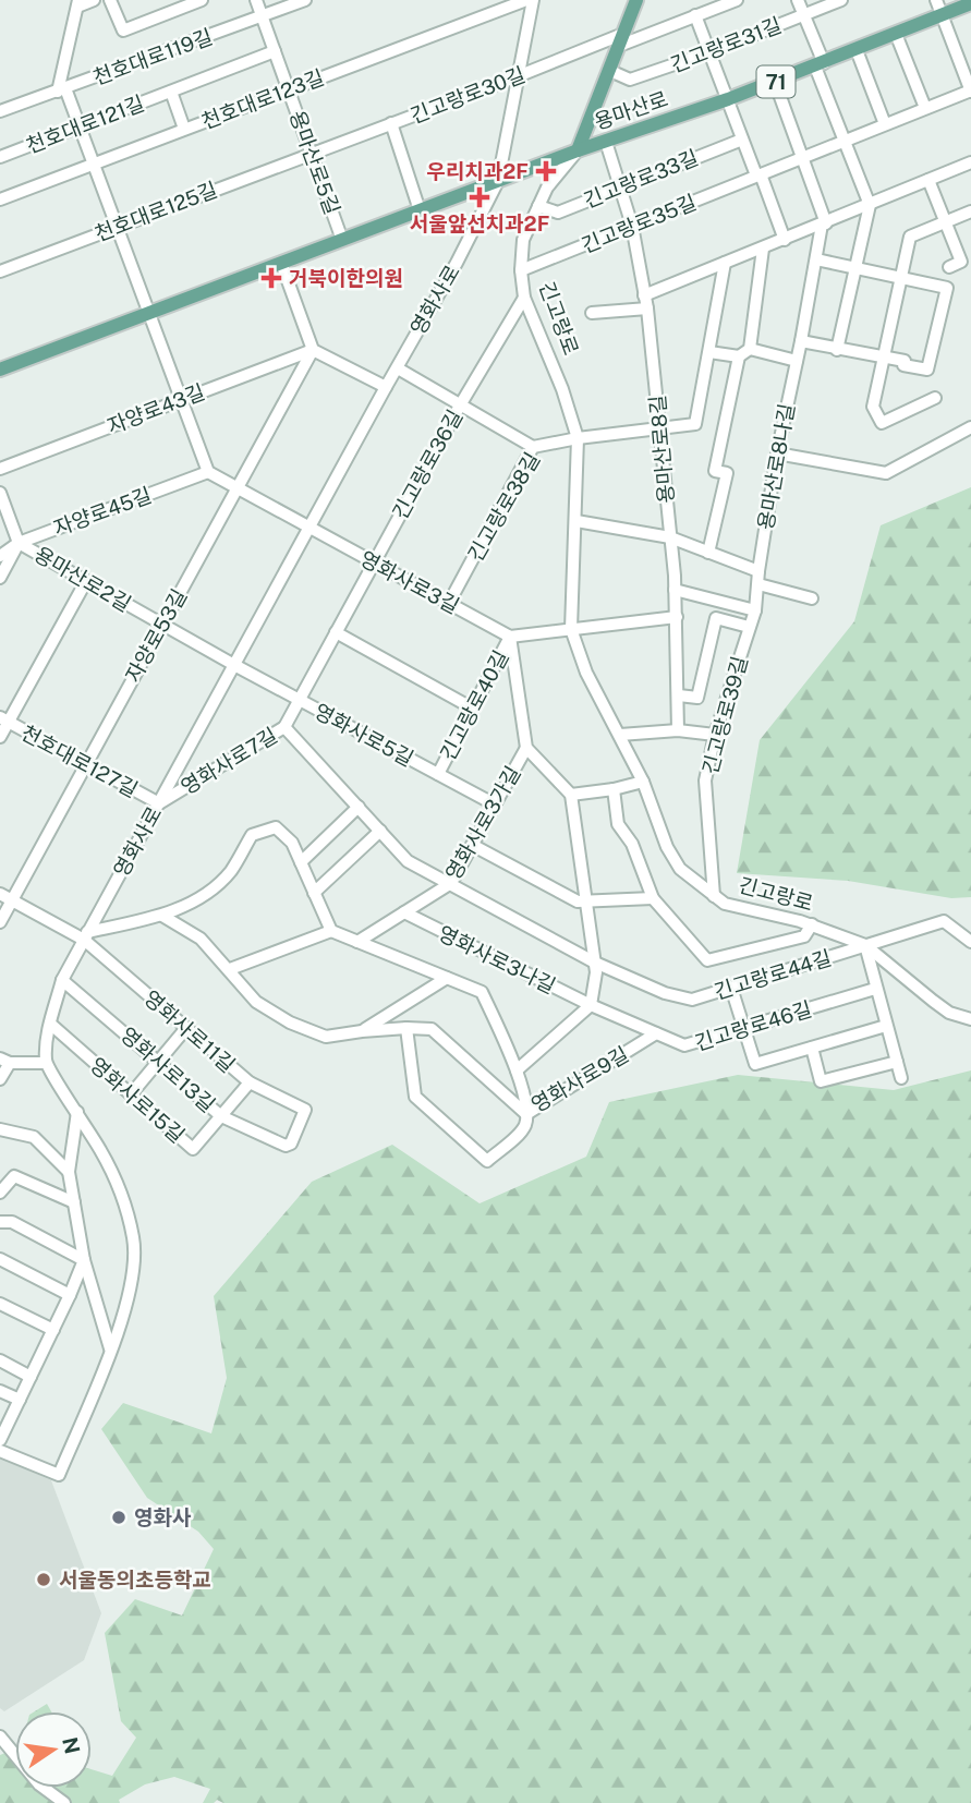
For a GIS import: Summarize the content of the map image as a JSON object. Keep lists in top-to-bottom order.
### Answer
{
  "streets": {
    "main road": ["71", "용마산로", "긴고랑로"],
    "street": [
      "긴고랑로31길",
      "천호대로119길",
      "긴고랑로30길",
      "천호대로123길",
      "천호대로121길",
      "용마산로5길",
      "긴고랑로33길",
      "천호대로125길",
      "긴고랑로35길",
      "영화사로",
      "자양로43길",
      "용마산로8길",
      "긴고랑로36길",
      "용마산로8나길",
      "긴고랑로38길",
      "자양로45길",
      "용마산로2길",
      "영화사로3길",
      "자양로53길",
      "긴고랑로40길",
      "긴고랑로39길",
      "영화사로5길",
      "천호대로127길",
      "영화사로7길",
      "영화사로3가길",
      "영화사로3나길",
      "긴고랑로44길",
      "긴고랑로46길",
      "영화사로11길",
      "영화사로13길",
      "영화사로9길",
      "영화사로15길"
    ]
  },
  "crossings": [
    ["긴고랑로31길", "긴고랑로"],
    ["천호대로119길", "용마산로5길"],
    ["긴고랑로30길", "용마산로5길"],
    ["긴고랑로30길", "천호대로125길"],
    ["긴고랑로30길", "영화사로"],
    ["긴고랑로30길", "긴고랑로"],
    ["천호대로123길", "천호대로121길"],
    ["천호대로123길", "용마산로5길"],
    ["용마산로", "용마산로5길"],
    ["용마산로", "영화사로"],
    ["용마산로", "긴고랑로"],
    ["용마산로", "용마산로8길"],
    ["천호대로121길", "용마산로5길"],
    ["용마산로5길", "천호대로125길"],
    ["긴고랑로33길", "긴고랑로"],
    ["긴고랑로33길", "용마산로8길"],
    ["긴고랑로35길", "긴고랑로"],
    ["긴고랑로35길", "용마산로8길"],
    ["영화사로", "용마산로2길"],
    ["영화사로", "영화사로3길"],
    ["영화사로", "영화사로5길"],
    ["영화사로", "천호대로127길"],
    ["영화사로", "영화사로7길"],
    ["영화사로", "영화사로11길"],
    ["영화사로", "영화사로13길"],
    ["영화사로", "영화사로15길"],
    ["긴고랑로", "긴고랑로36길"],
    ["긴고랑로", "긴고랑로38길"],
    ["긴고랑로", "긴고랑로39길"],
    ["긴고랑로", "긴고랑로44길"],
    ["자양로43길", "자양로53길"],
    ["용마산로8길", "긴고랑로38길"],
    ["용마산로8길", "긴고랑로39길"],
    ["긴고랑로36길", "영화사로3길"],
    ["긴고랑로36길", "영화사로5길"],
    ["긴고랑로36길", "영화사로7길"],
    ["용마산로8나길", "긴고랑로39길"],
    ["긴고랑로38길", "영화사로3길"],
    ["자양로45길", "용마산로2길"],
    ["자양로45길", "영화사로3길"],
    ["용마산로2길", "자양로53길"],
    ["용마산로2길", "영화사로5길"],
    ["영화사로3길", "자양로53길"],
    ["영화사로3길", "긴고랑로40길"],
    ["자양로53길", "천호대로127길"],
    ["자양로53길", "영화사로11길"],
    ["긴고랑로40길", "영화사로5길"],
    ["영화사로5길", "영화사로3가길"],
    ["천호대로127길", "영화사로7길"],
    ["영화사로7길", "영화사로3가길"],
    ["영화사로7길", "긴고랑로44길"],
    ["영화사로3가길", "영화사로3나길"],
    ["영화사로3가길", "영화사로9길"],
    ["영화사로3나길", "긴고랑로46길"],
    ["긴고랑로46길", "영화사로9길"],
    ["영화사로11길", "영화사로13길"],
    ["영화사로11길", "영화사로15길"],
    ["영화사로13길", "영화사로15길"]
  ],
  "places": {
    "health": ["우리치과2F", "서울앞선치과2F", "거북이한의원"],
    "other": ["영화사", "서울동의초등학교"]
  },
  "north": "right"
}
